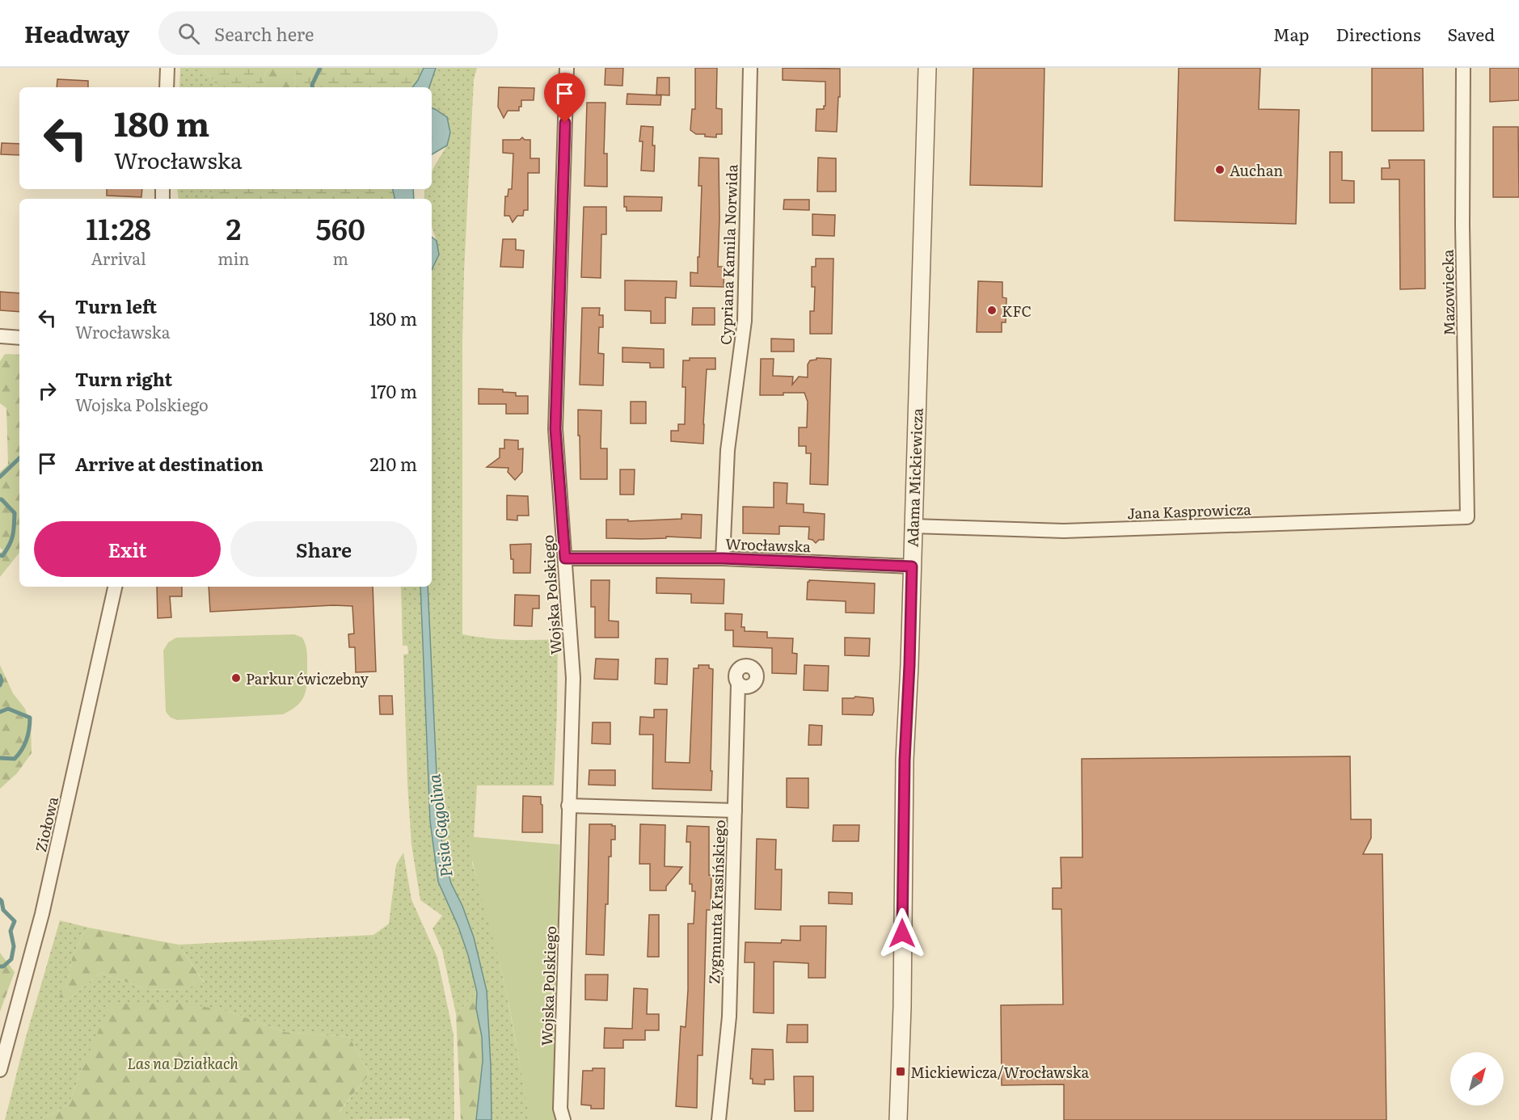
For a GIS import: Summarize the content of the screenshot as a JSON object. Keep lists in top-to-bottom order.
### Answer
{
  "streets": {
    "street": [
      "Cypriana Kamila Norwida",
      "Mazowiecka",
      "Adama Mickiewicza",
      "Jana Kasprowicza",
      "Wrocławska",
      "Wojska Polskiego",
      "Ziołowa",
      "Zygmunta Krasińskiego"
    ]
  },
  "crossings": [
    ["Cypriana Kamila Norwida", "Wrocławska"],
    ["Mazowiecka", "Jana Kasprowicza"],
    ["Adama Mickiewicza", "Jana Kasprowicza"],
    ["Adama Mickiewicza", "Wrocławska"],
    ["Wrocławska", "Wojska Polskiego"]
  ],
  "water": ["Pisia Gągolina"],
  "parks": ["Las na Działkach"],
  "places": {
    "other": ["Auchan", "KFC", "Parkur ćwiczebny"],
    "transit": ["Mickiewicza/Wrocławska"]
  },
  "north": "top right",
  "page": {
    "header": "Headway",
    "search": "Search here",
    "nav": ["Map", "Directions", "Saved"],
    "turn": ["180 m", "Wrocławska"],
    "eta": [
      "11:28",
      "Arrival",
      "2",
      "min",
      "560",
      "m"
    ],
    "list": [
      {
        "name": "Turn left",
        "note": "Wrocławska",
        "value": "180 m"
      },
      {
        "name": "Turn right",
        "note": "Wojska Polskiego",
        "value": "170 m"
      },
      {
        "name": "Arrive at destination",
        "value": "210 m"
      }
    ],
    "buttons": ["Exit", "Share"]
  }
}
